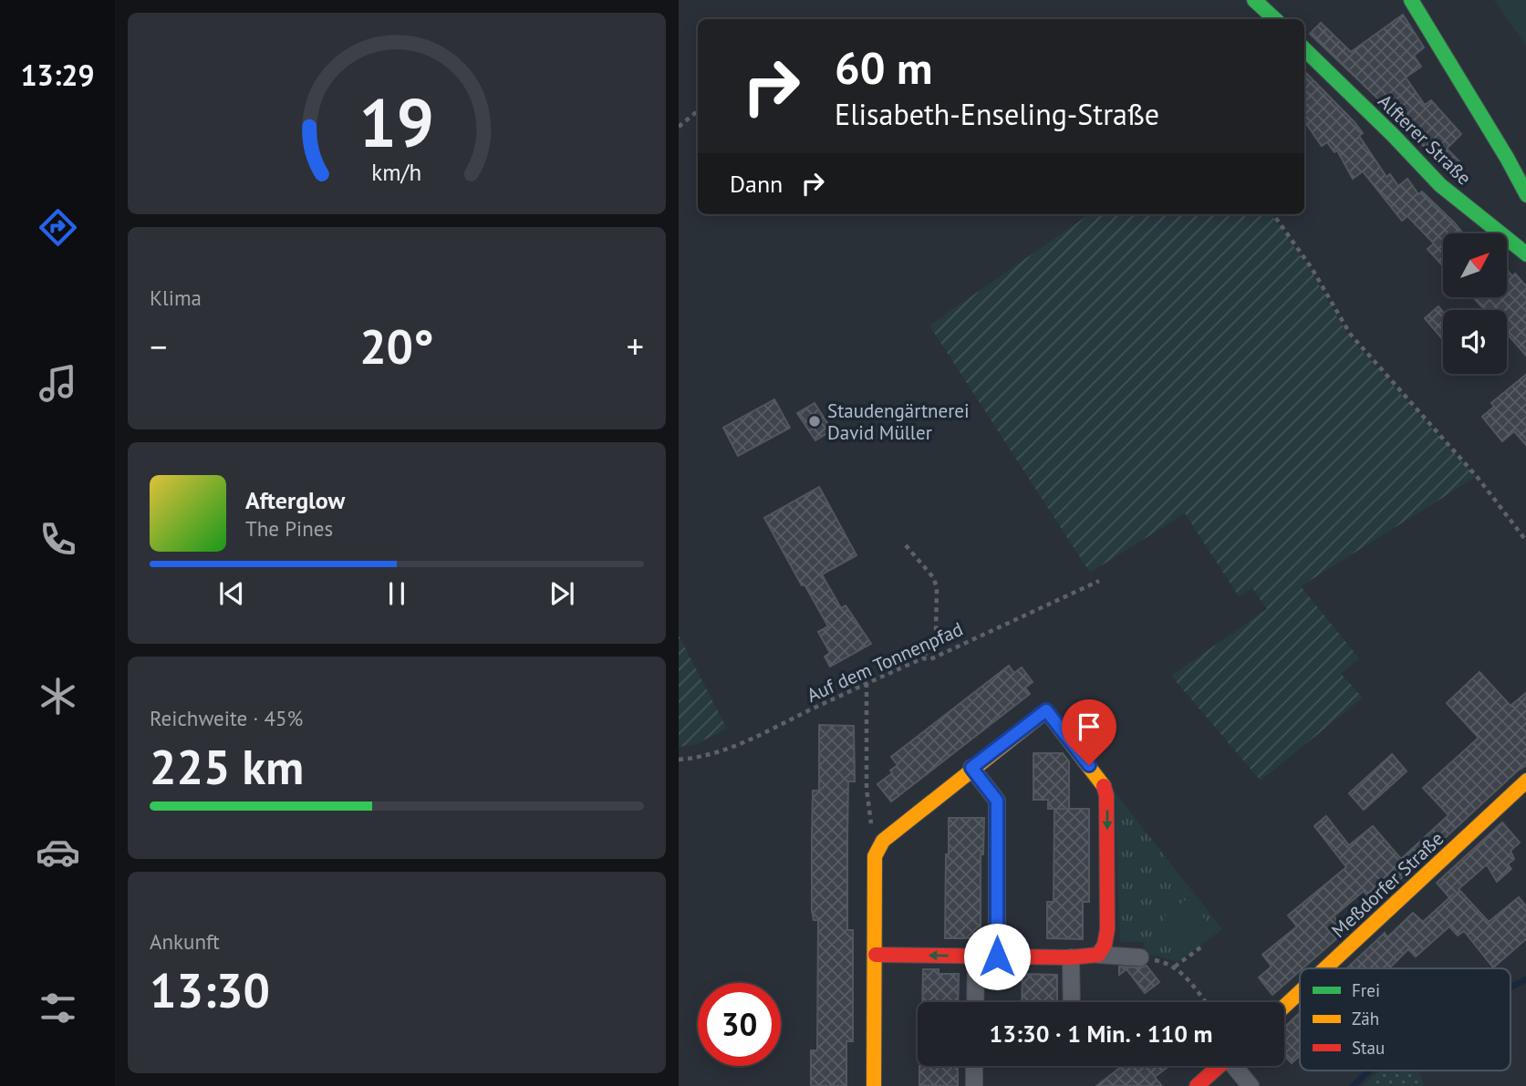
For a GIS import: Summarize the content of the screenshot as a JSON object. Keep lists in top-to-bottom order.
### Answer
{
  "streets": {
    "street": ["Alfterer Straße", "Meßdorfer Straße"],
    "path": ["Auf dem Tonnenpfad"]
  },
  "places": ["Staudengärtnerei David Müller"],
  "legend": ["Frei", "Zäh", "Stau"],
  "north": "top right",
  "page": {
    "tabs": "13:29",
    "turn": ["60 m", "Elisabeth-Enseling-Straße"],
    "then": "Dann",
    "tile": [
      "Klima",
      ["Reichweite · 45%", "225 km"],
      ["Ankunft", "13:30"]
    ],
    "heat": ["−", "20°", "+"],
    "song": ["Afterglow", "The Pines"],
    "limit": "30",
    "trip": "13:30 · 1 Min. · 110 m",
    "gauge": ["19", "km/h"]
  }
}
